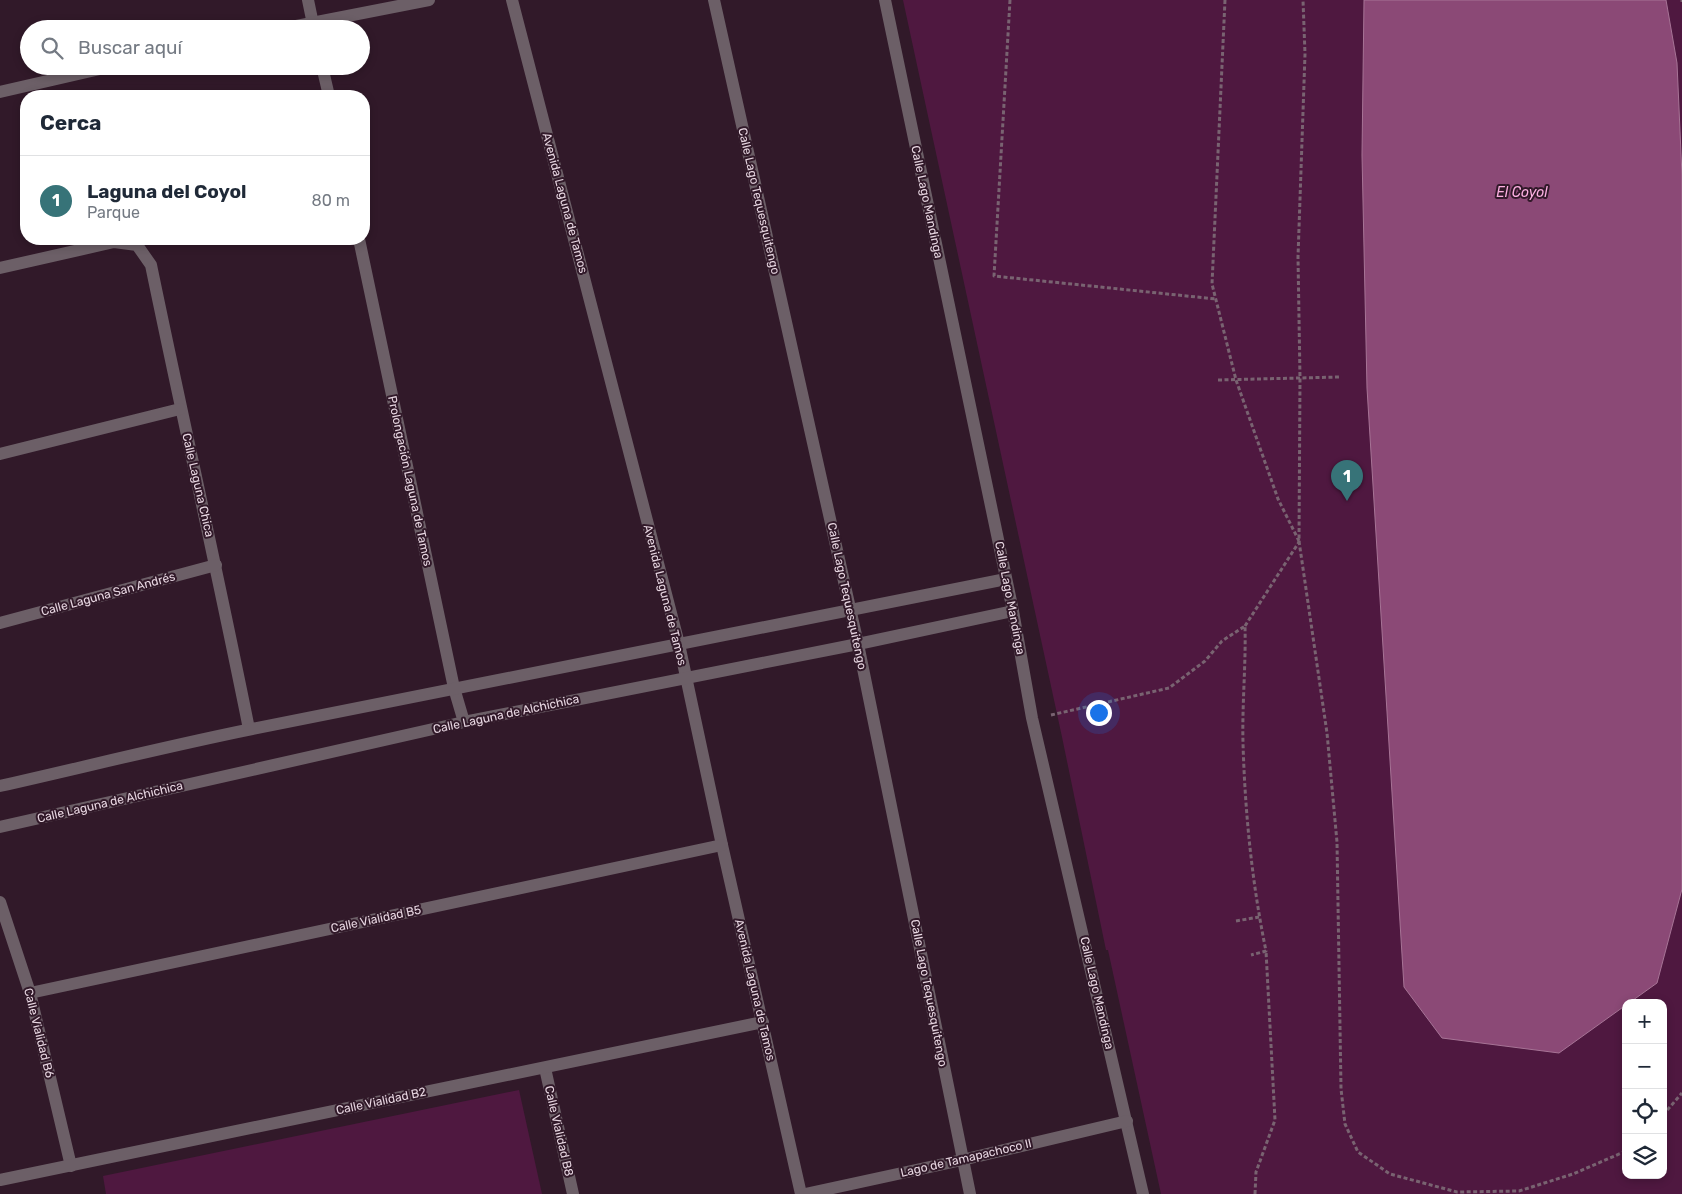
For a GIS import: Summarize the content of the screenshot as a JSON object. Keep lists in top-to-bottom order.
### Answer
{
  "streets": {
    "street": [
      "Calle Lago Tequesquitengo",
      "Calle Lago Mandinga",
      "Avenida Laguna de Tamos",
      "Prolongación Laguna de Tamos",
      "Calle Laguna Chica",
      "Calle Laguna San Andrés",
      "Calle Laguna de Alchichica",
      "Calle Vialidad B5",
      "Calle Vialidad B6",
      "Calle Vialidad B2",
      "Calle Vialidad B8",
      "Lago de Tamapachoco II"
    ]
  },
  "crossings": [
    ["Calle Lago Tequesquitengo", "Calle Laguna de Alchichica"],
    ["Calle Lago Tequesquitengo", "Lago de Tamapachoco II"],
    ["Calle Lago Mandinga", "Calle Laguna de Alchichica"],
    ["Calle Lago Mandinga", "Lago de Tamapachoco II"],
    ["Avenida Laguna de Tamos", "Calle Laguna de Alchichica"],
    ["Avenida Laguna de Tamos", "Calle Vialidad B5"],
    ["Avenida Laguna de Tamos", "Calle Vialidad B2"],
    ["Prolongación Laguna de Tamos", "Calle Laguna de Alchichica"],
    ["Calle Laguna Chica", "Calle Laguna San Andrés"],
    ["Calle Vialidad B5", "Calle Vialidad B6"],
    ["Calle Vialidad B6", "Calle Vialidad B2"],
    ["Calle Vialidad B2", "Calle Vialidad B8"]
  ],
  "water": ["El Coyol"],
  "page": {
    "search": "Buscar aquí",
    "heading": "Cerca",
    "list": [
      {
        "mark": "1",
        "name": "Laguna del Coyol",
        "note": "Parque",
        "value": "80 m"
      }
    ],
    "pins": "1",
    "map_buttons": ["+", "−"]
  }
}
